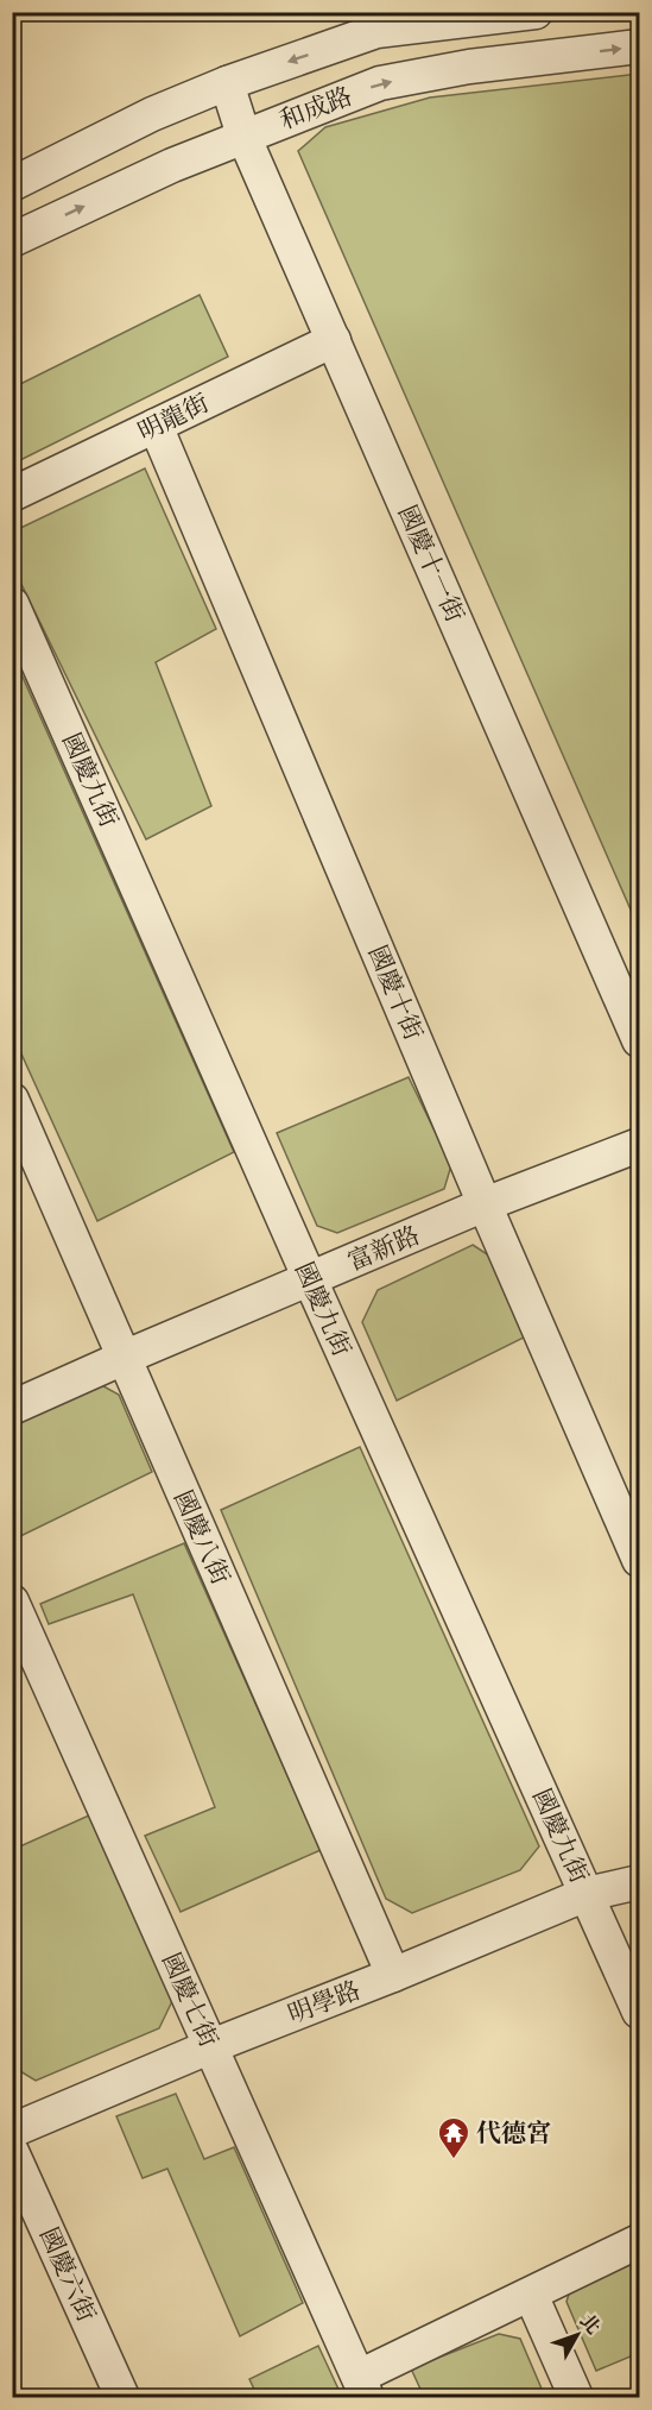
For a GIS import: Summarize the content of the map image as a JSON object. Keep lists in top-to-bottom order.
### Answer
{
  "streets": {
    "street": [
      "和成路",
      "明龍街",
      "國慶十一街",
      "國慶九街",
      "國慶十街",
      "富新路",
      "國慶八街",
      "國慶七街",
      "明學路",
      "國慶六街"
    ]
  },
  "crossings": [
    ["和成路", "國慶十一街"],
    ["明龍街", "國慶十一街"],
    ["明龍街", "國慶十街"],
    ["國慶九街", "富新路"],
    ["國慶九街", "明學路"],
    ["國慶十街", "富新路"],
    ["富新路", "國慶八街"],
    ["國慶八街", "明學路"],
    ["國慶七街", "明學路"]
  ],
  "places": {
    "temple": ["代德宮"]
  },
  "north": "top right"
}
